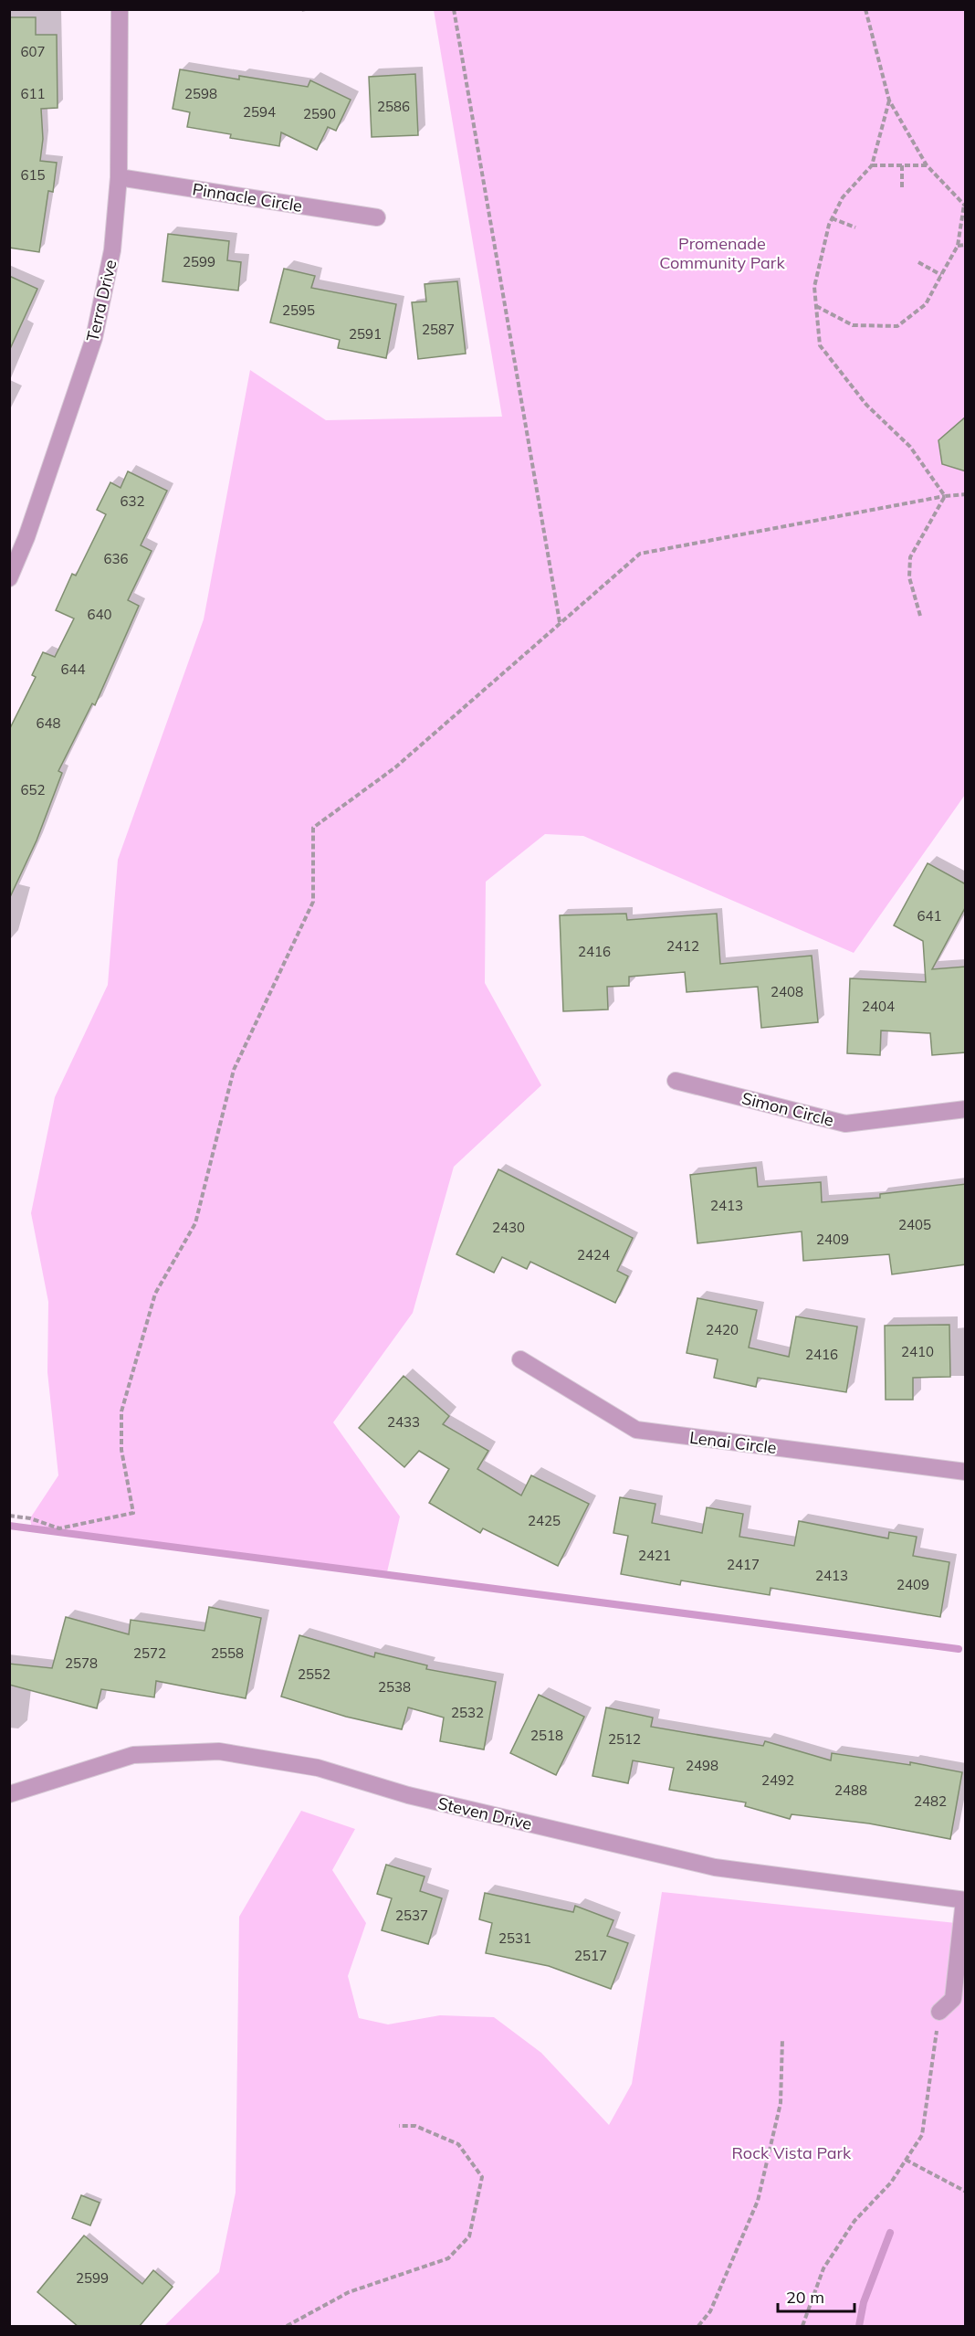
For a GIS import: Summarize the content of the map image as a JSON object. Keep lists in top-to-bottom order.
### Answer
{
  "streets": {
    "street": [
      "Pinnacle Circle",
      "Terra Drive",
      "Simon Circle",
      "Lenai Circle",
      "Steven Drive"
    ]
  },
  "crossings": [
    ["Pinnacle Circle", "Terra Drive"]
  ],
  "parks": ["Promenade Community Park", "Rock Vista Park"],
  "house_numbers": [
    "607",
    "611",
    "2598",
    "2586",
    "2594",
    "2590",
    "615",
    "2599",
    "2595",
    "2587",
    "2591",
    "632",
    "636",
    "640",
    "644",
    "648",
    "652",
    "641",
    "2412",
    "2416",
    "2408",
    "2404",
    "2413",
    "2405",
    "2430",
    "2409",
    "2424",
    "2420",
    "2410",
    "2416",
    "2433",
    "2425",
    "2421",
    "2417",
    "2413",
    "2409",
    "2572",
    "2558",
    "2578",
    "2552",
    "2538",
    "2532",
    "2518",
    "2512",
    "2498",
    "2492",
    "2488",
    "2482",
    "2537",
    "2531",
    "2517",
    "2599"
  ],
  "scale_bar": "20 m"
}
